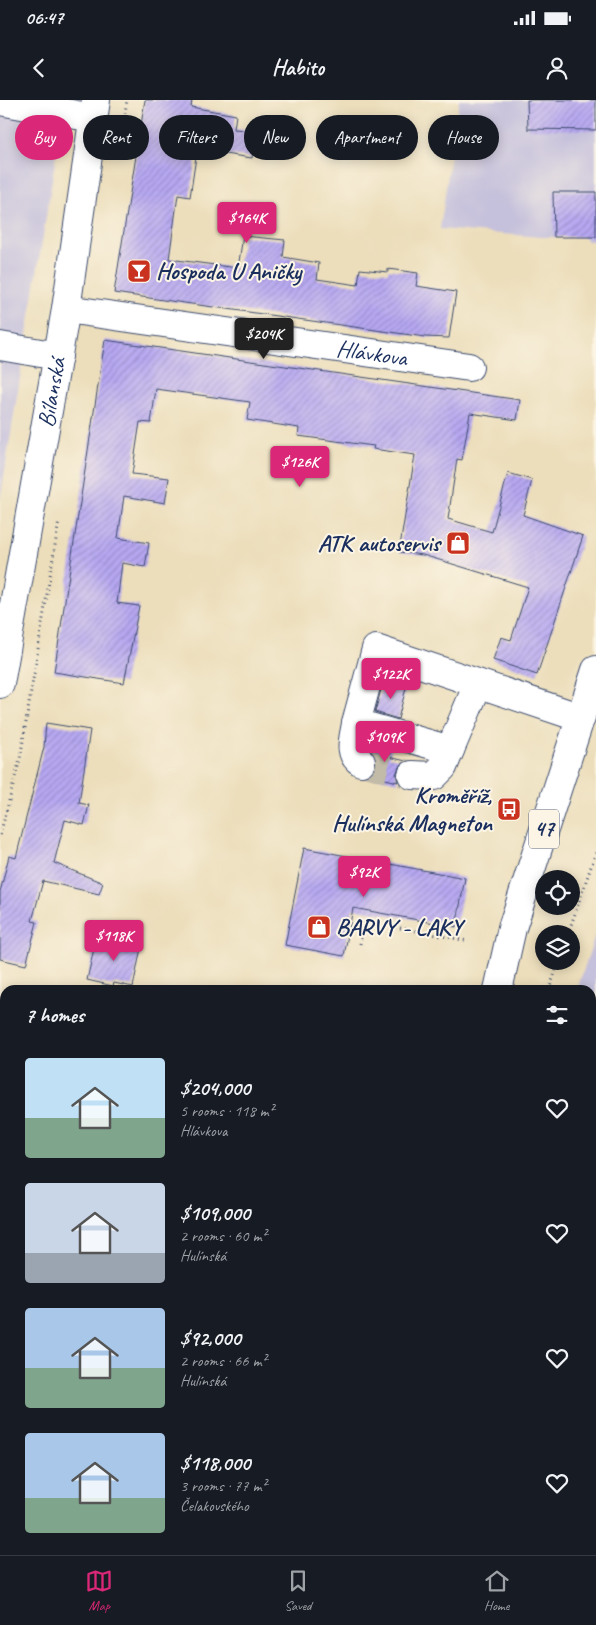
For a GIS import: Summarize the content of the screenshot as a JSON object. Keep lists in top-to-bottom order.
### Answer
{
  "streets": {
    "street": ["Hlávkova", "Bílanská", "47"]
  },
  "crossings": [
    ["Hlávkova", "Bílanská"]
  ],
  "places": {
    "bar": ["Hospoda U Aničky"],
    "shop": ["ATK autoservis", "BARVY - LAKY"],
    "bus stop": ["Kroměříž, Hulínská Magneton"]
  },
  "page": {
    "status": "06:47",
    "header": "Habito",
    "chip": [
      "Buy",
      "Rent",
      "Filters",
      "New",
      "Apartment",
      "House"
    ],
    "price": [
      "$164K",
      "$204K",
      "$126K",
      "$122K",
      "$109K",
      "$92K",
      "$118K"
    ],
    "heading": "7 homes",
    "list": [
      {
        "name": "$204,000",
        "note": "5 rooms · 118 m² · Hlávkova"
      },
      {
        "name": "$109,000",
        "note": "2 rooms · 60 m² · Hulínská"
      },
      {
        "name": "$92,000",
        "note": "2 rooms · 66 m² · Hulínská"
      },
      {
        "name": "$118,000",
        "note": "3 rooms · 77 m² · Čelakovského"
      }
    ],
    "tabs": ["Map", "Saved", "Home"]
  }
}
